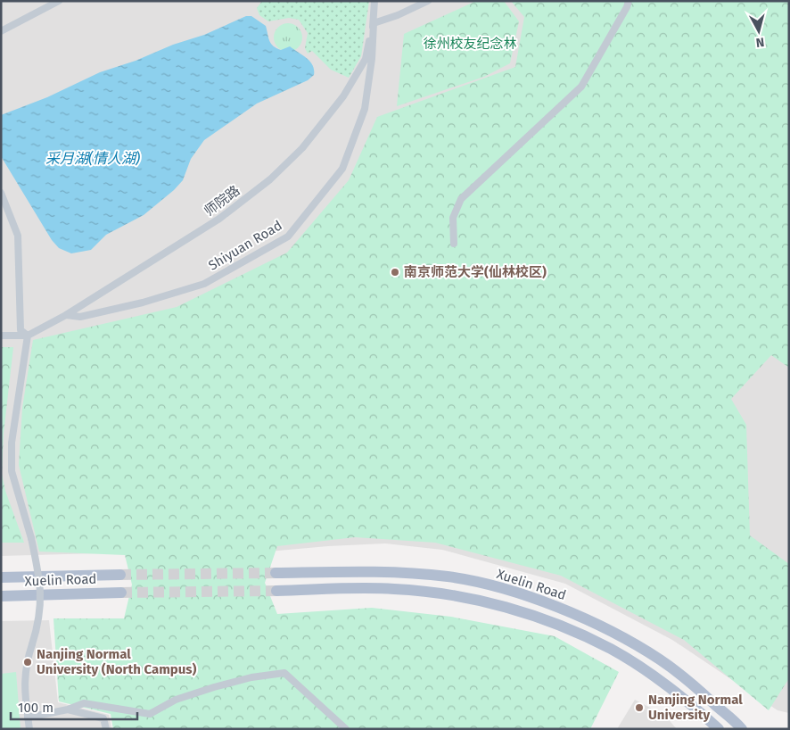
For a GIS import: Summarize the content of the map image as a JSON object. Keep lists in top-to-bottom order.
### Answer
{
  "streets": {
    "main road": ["Xuelin Road"],
    "street": ["师院路", "Shiyuan Road"]
  },
  "crossings": [
    ["师院路", "Shiyuan Road"]
  ],
  "water": ["采月湖(情人湖)"],
  "parks": ["徐州校友纪念林"],
  "places": ["南京师范大学(仙林校区)", "Nanjing Normal University (North Campus)", "Nanjing Normal University"],
  "scale_bar": "100 m",
  "north": "bottom"
}
